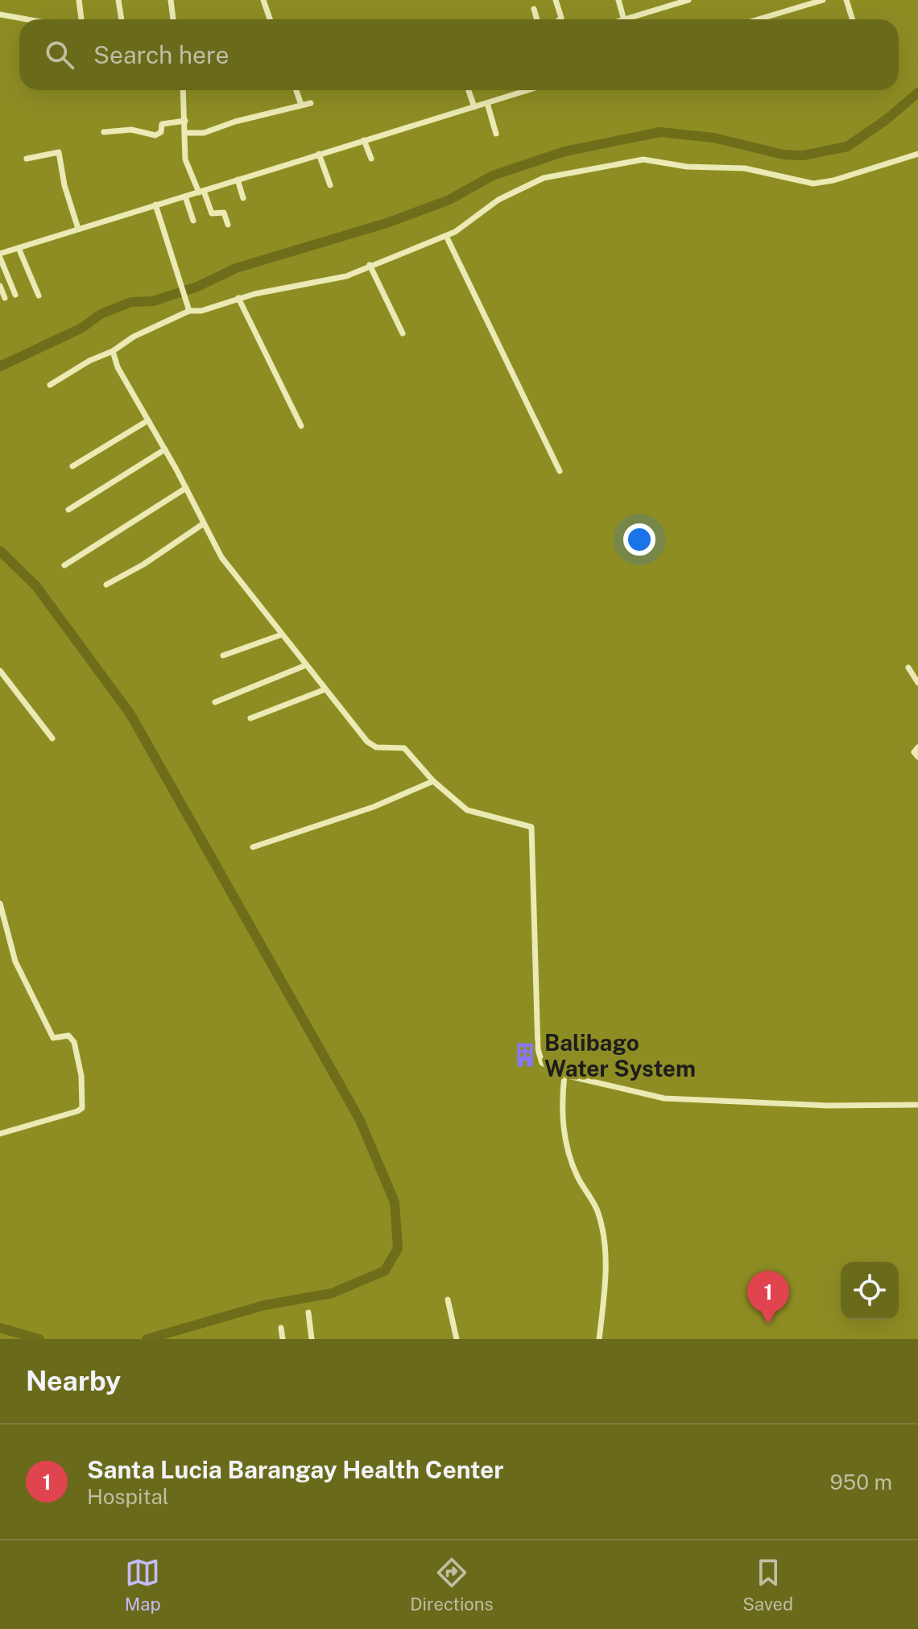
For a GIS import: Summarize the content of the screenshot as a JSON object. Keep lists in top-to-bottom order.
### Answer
{
  "places": {
    "building": ["Balibago Water System"]
  },
  "page": {
    "search": "Search here",
    "pins": "1",
    "heading": "Nearby",
    "list": [
      {
        "mark": "1",
        "name": "Santa Lucia Barangay Health Center",
        "note": "Hospital",
        "value": "950 m"
      }
    ],
    "nav": ["Map", "Directions", "Saved"]
  }
}
